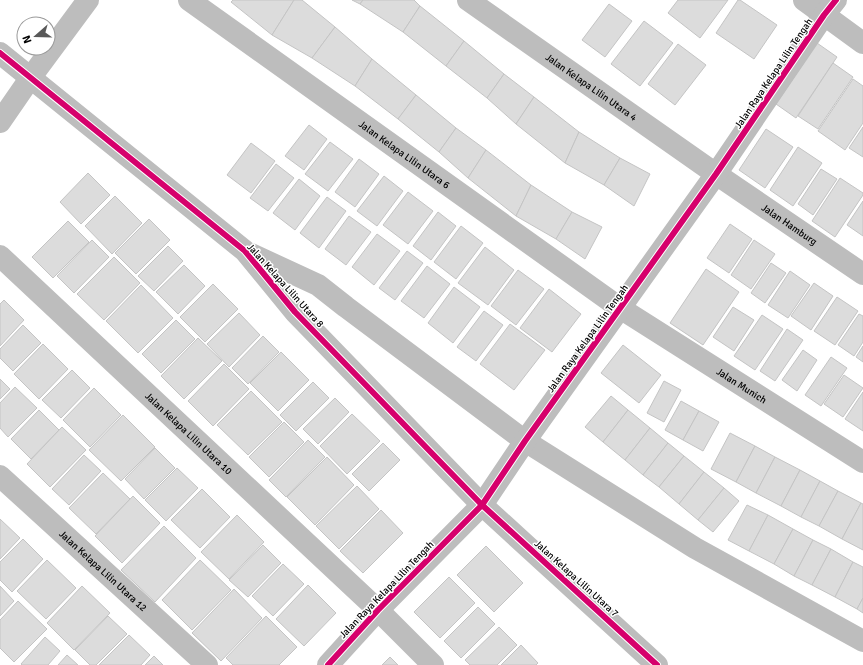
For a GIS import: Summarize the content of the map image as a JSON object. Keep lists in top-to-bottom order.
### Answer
{
  "streets": {
    "street": [
      "Jalan Raya Kelapa Lilin Tengah",
      "Jalan Kelapa Lilin Utara 4",
      "Jalan Kelapa Lilin Utara 6",
      "Jalan Hamburg",
      "Jalan Kelapa Lilin Utara 8",
      "Jalan Munich",
      "Jalan Kelapa Lilin Utara 10",
      "Jalan Kelapa Lilin Utara 12",
      "Jalan Kelapa Lilin Utara 7"
    ]
  },
  "crossings": [
    ["Jalan Raya Kelapa Lilin Tengah", "Jalan Kelapa Lilin Utara 4"],
    ["Jalan Raya Kelapa Lilin Tengah", "Jalan Kelapa Lilin Utara 6"],
    ["Jalan Raya Kelapa Lilin Tengah", "Jalan Hamburg"],
    ["Jalan Raya Kelapa Lilin Tengah", "Jalan Kelapa Lilin Utara 8"],
    ["Jalan Raya Kelapa Lilin Tengah", "Jalan Munich"],
    ["Jalan Raya Kelapa Lilin Tengah", "Jalan Kelapa Lilin Utara 10"],
    ["Jalan Raya Kelapa Lilin Tengah", "Jalan Kelapa Lilin Utara 7"],
    ["Jalan Kelapa Lilin Utara 4", "Jalan Hamburg"],
    ["Jalan Kelapa Lilin Utara 6", "Jalan Munich"],
    ["Jalan Kelapa Lilin Utara 8", "Jalan Kelapa Lilin Utara 7"]
  ],
  "north": "left"
}
